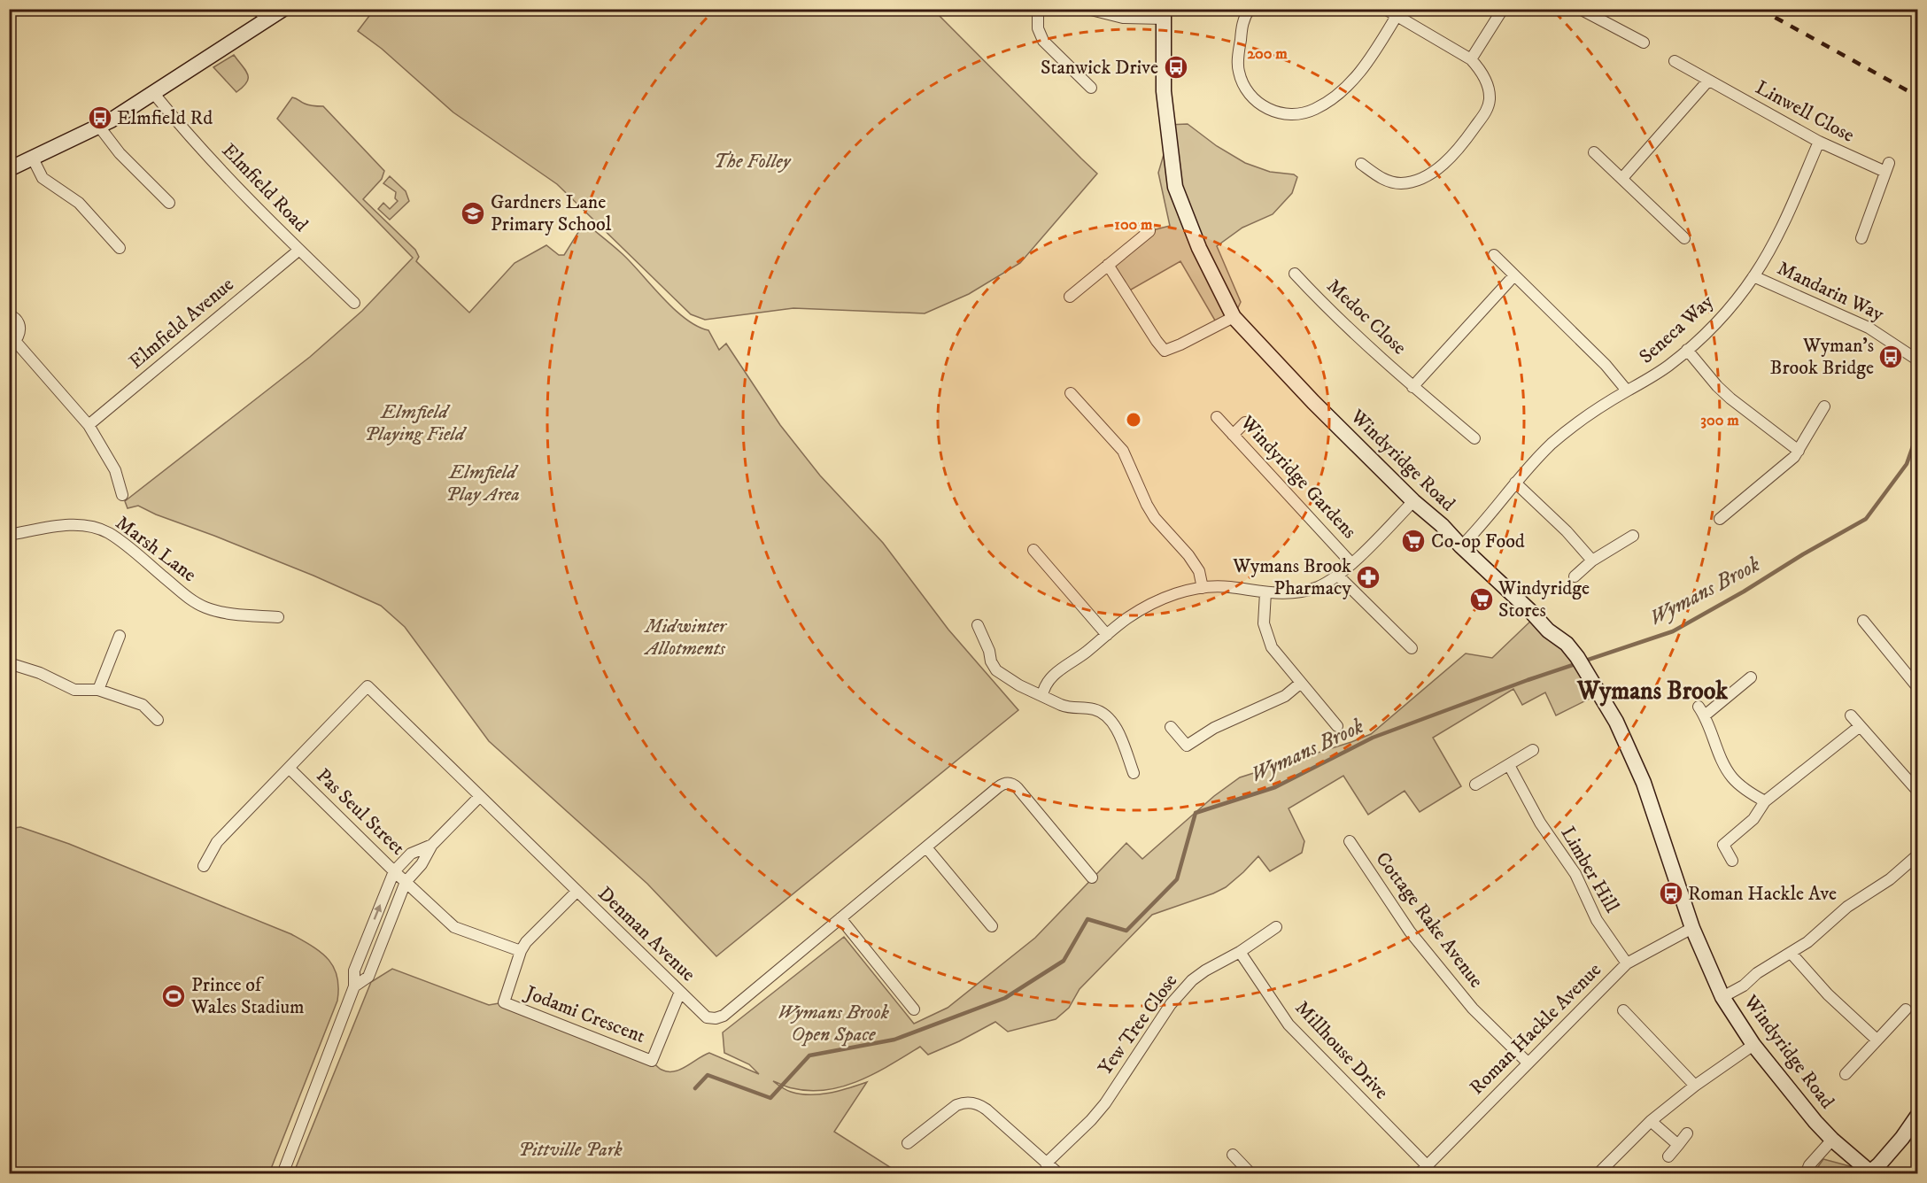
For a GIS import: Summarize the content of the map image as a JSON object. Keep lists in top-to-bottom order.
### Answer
{
  "streets": {
    "street": [
      "Linwell Close",
      "Elmfield Road",
      "Mandarin Way",
      "Medoc Close",
      "Elmfield Avenue",
      "Seneca Way",
      "Windyridge Road",
      "Windyridge Gardens",
      "Marsh Lane",
      "Pas Seul Street",
      "Limber Hill",
      "Cottage Rake Avenue",
      "Denman Avenue",
      "Jodami Crescent",
      "Yew Tree Close",
      "Roman Hackle Avenue",
      "Millhouse Drive"
    ]
  },
  "crossings": [
    ["Linwell Close", "Seneca Way"],
    ["Elmfield Road", "Elmfield Avenue"],
    ["Mandarin Way", "Seneca Way"],
    ["Seneca Way", "Windyridge Road"],
    ["Windyridge Road", "Windyridge Gardens"],
    ["Windyridge Road", "Roman Hackle Avenue"],
    ["Pas Seul Street", "Denman Avenue"],
    ["Pas Seul Street", "Jodami Crescent"],
    ["Limber Hill", "Roman Hackle Avenue"],
    ["Cottage Rake Avenue", "Roman Hackle Avenue"],
    ["Denman Avenue", "Jodami Crescent"],
    ["Yew Tree Close", "Millhouse Drive"],
    ["Roman Hackle Avenue", "Millhouse Drive"]
  ],
  "districts": ["Wymans Brook"],
  "water": ["Wymans Brook"],
  "parks": [
    "The Folley",
    "Elmfield Playing Field",
    "Elmfield Play Area",
    "Midwinter Allotments",
    "Wymans Brook Open Space",
    "Pittville Park"
  ],
  "places": {
    "bus stop": [
      "Stanwick Drive",
      "Elmfield Rd",
      "Wyman's Brook Bridge",
      "Roman Hackle Ave"
    ],
    "school or university": ["Gardners Lane Primary School"],
    "supermarket": ["Co-op Food", "Windyridge Stores"],
    "pharmacy": ["Wymans Brook Pharmacy"],
    "sports": ["Prince of Wales Stadium"]
  },
  "rings": ["200 m", "100 m", "300 m"]
}
